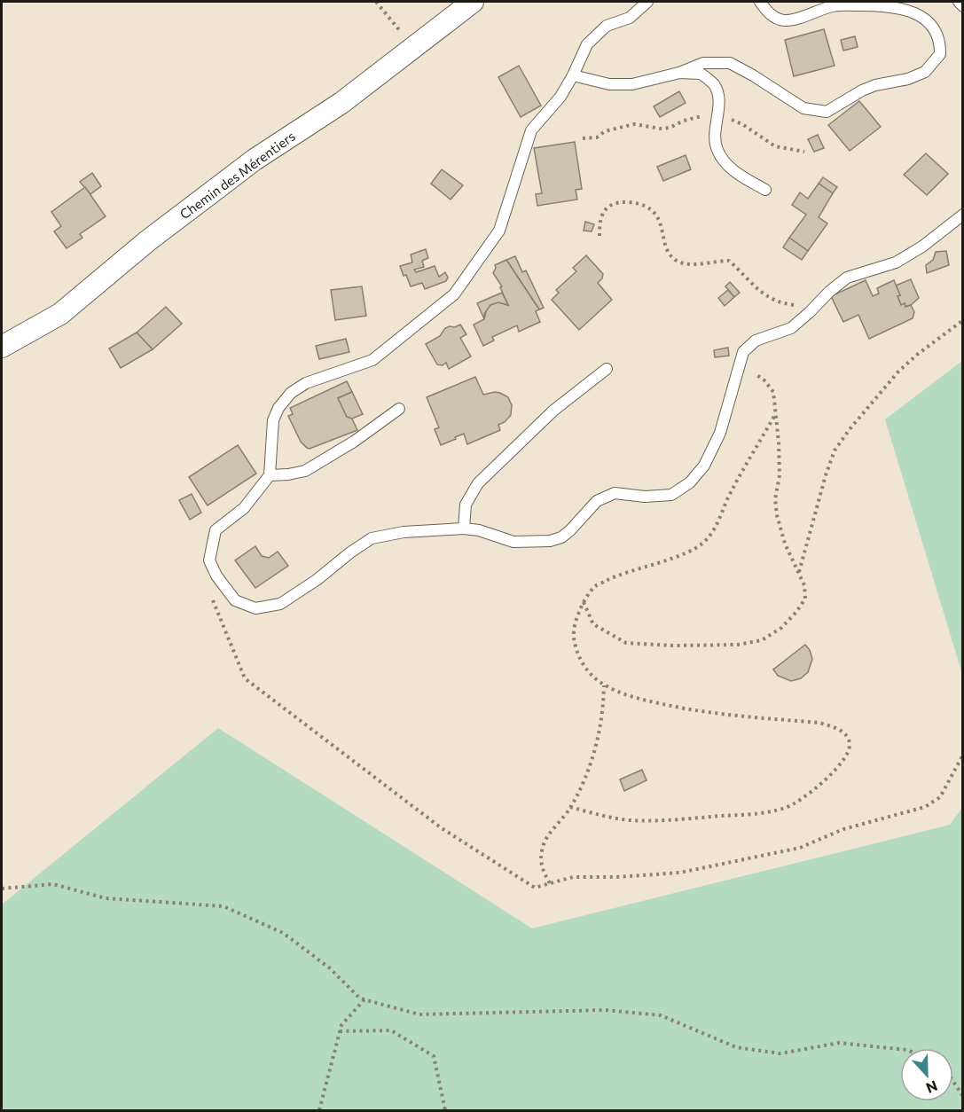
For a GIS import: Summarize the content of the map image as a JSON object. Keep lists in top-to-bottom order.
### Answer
{
  "streets": {
    "street": ["Chemin des Mérentiers"]
  },
  "north": "bottom"
}
